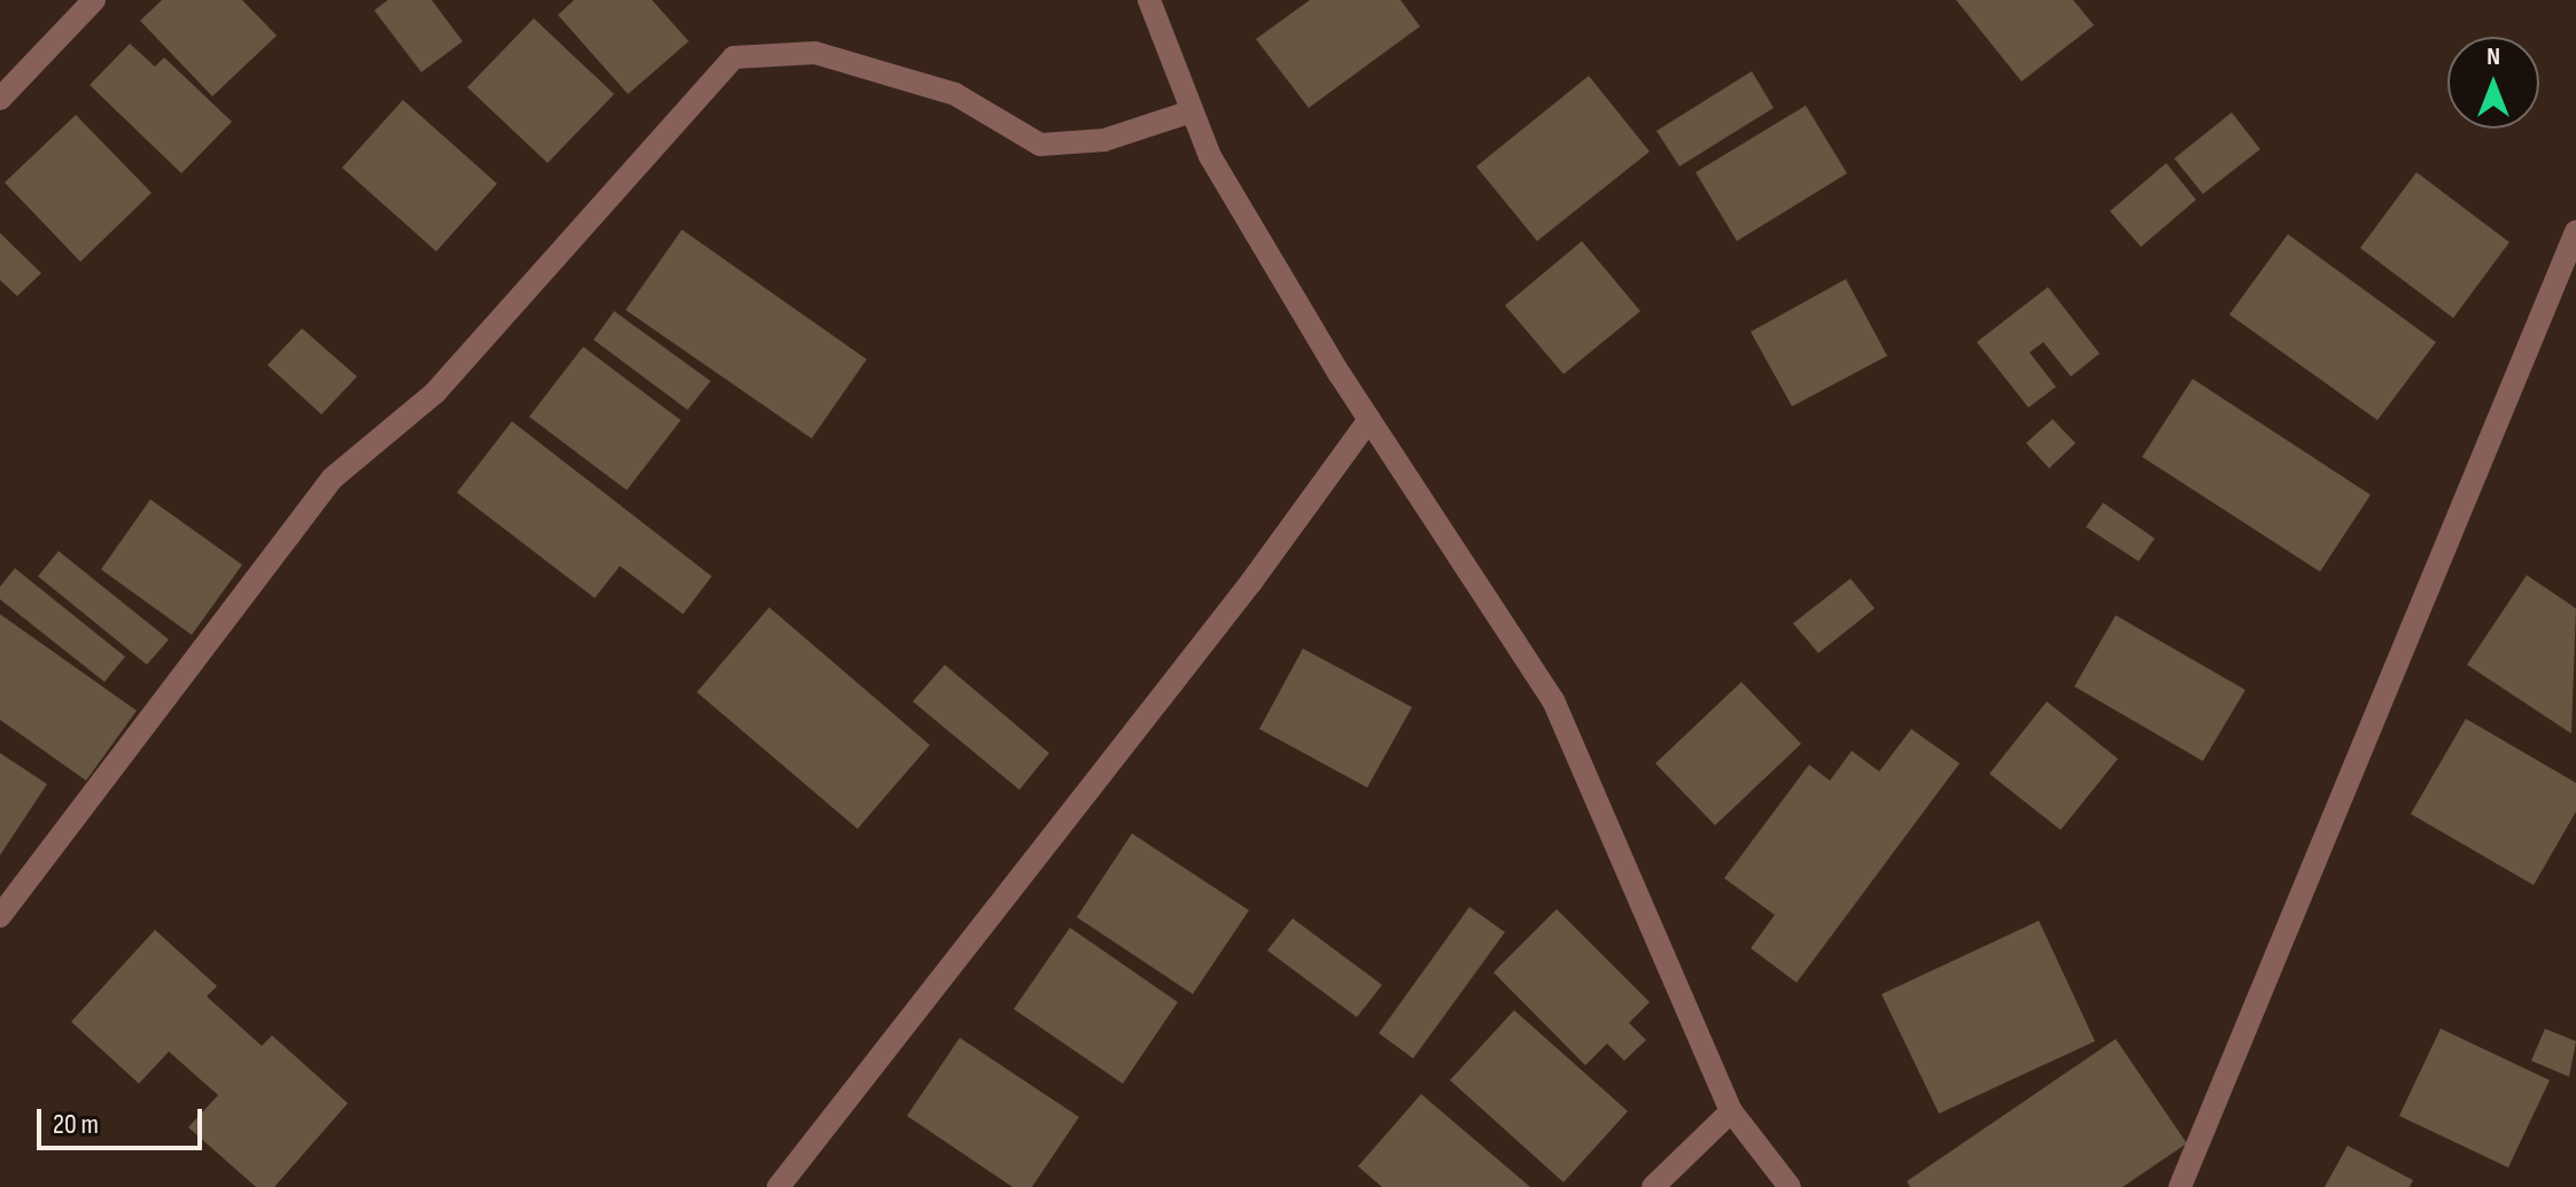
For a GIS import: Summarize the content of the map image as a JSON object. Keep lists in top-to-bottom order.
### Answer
{
  "scale_bar": "20 m",
  "north": "top"
}
